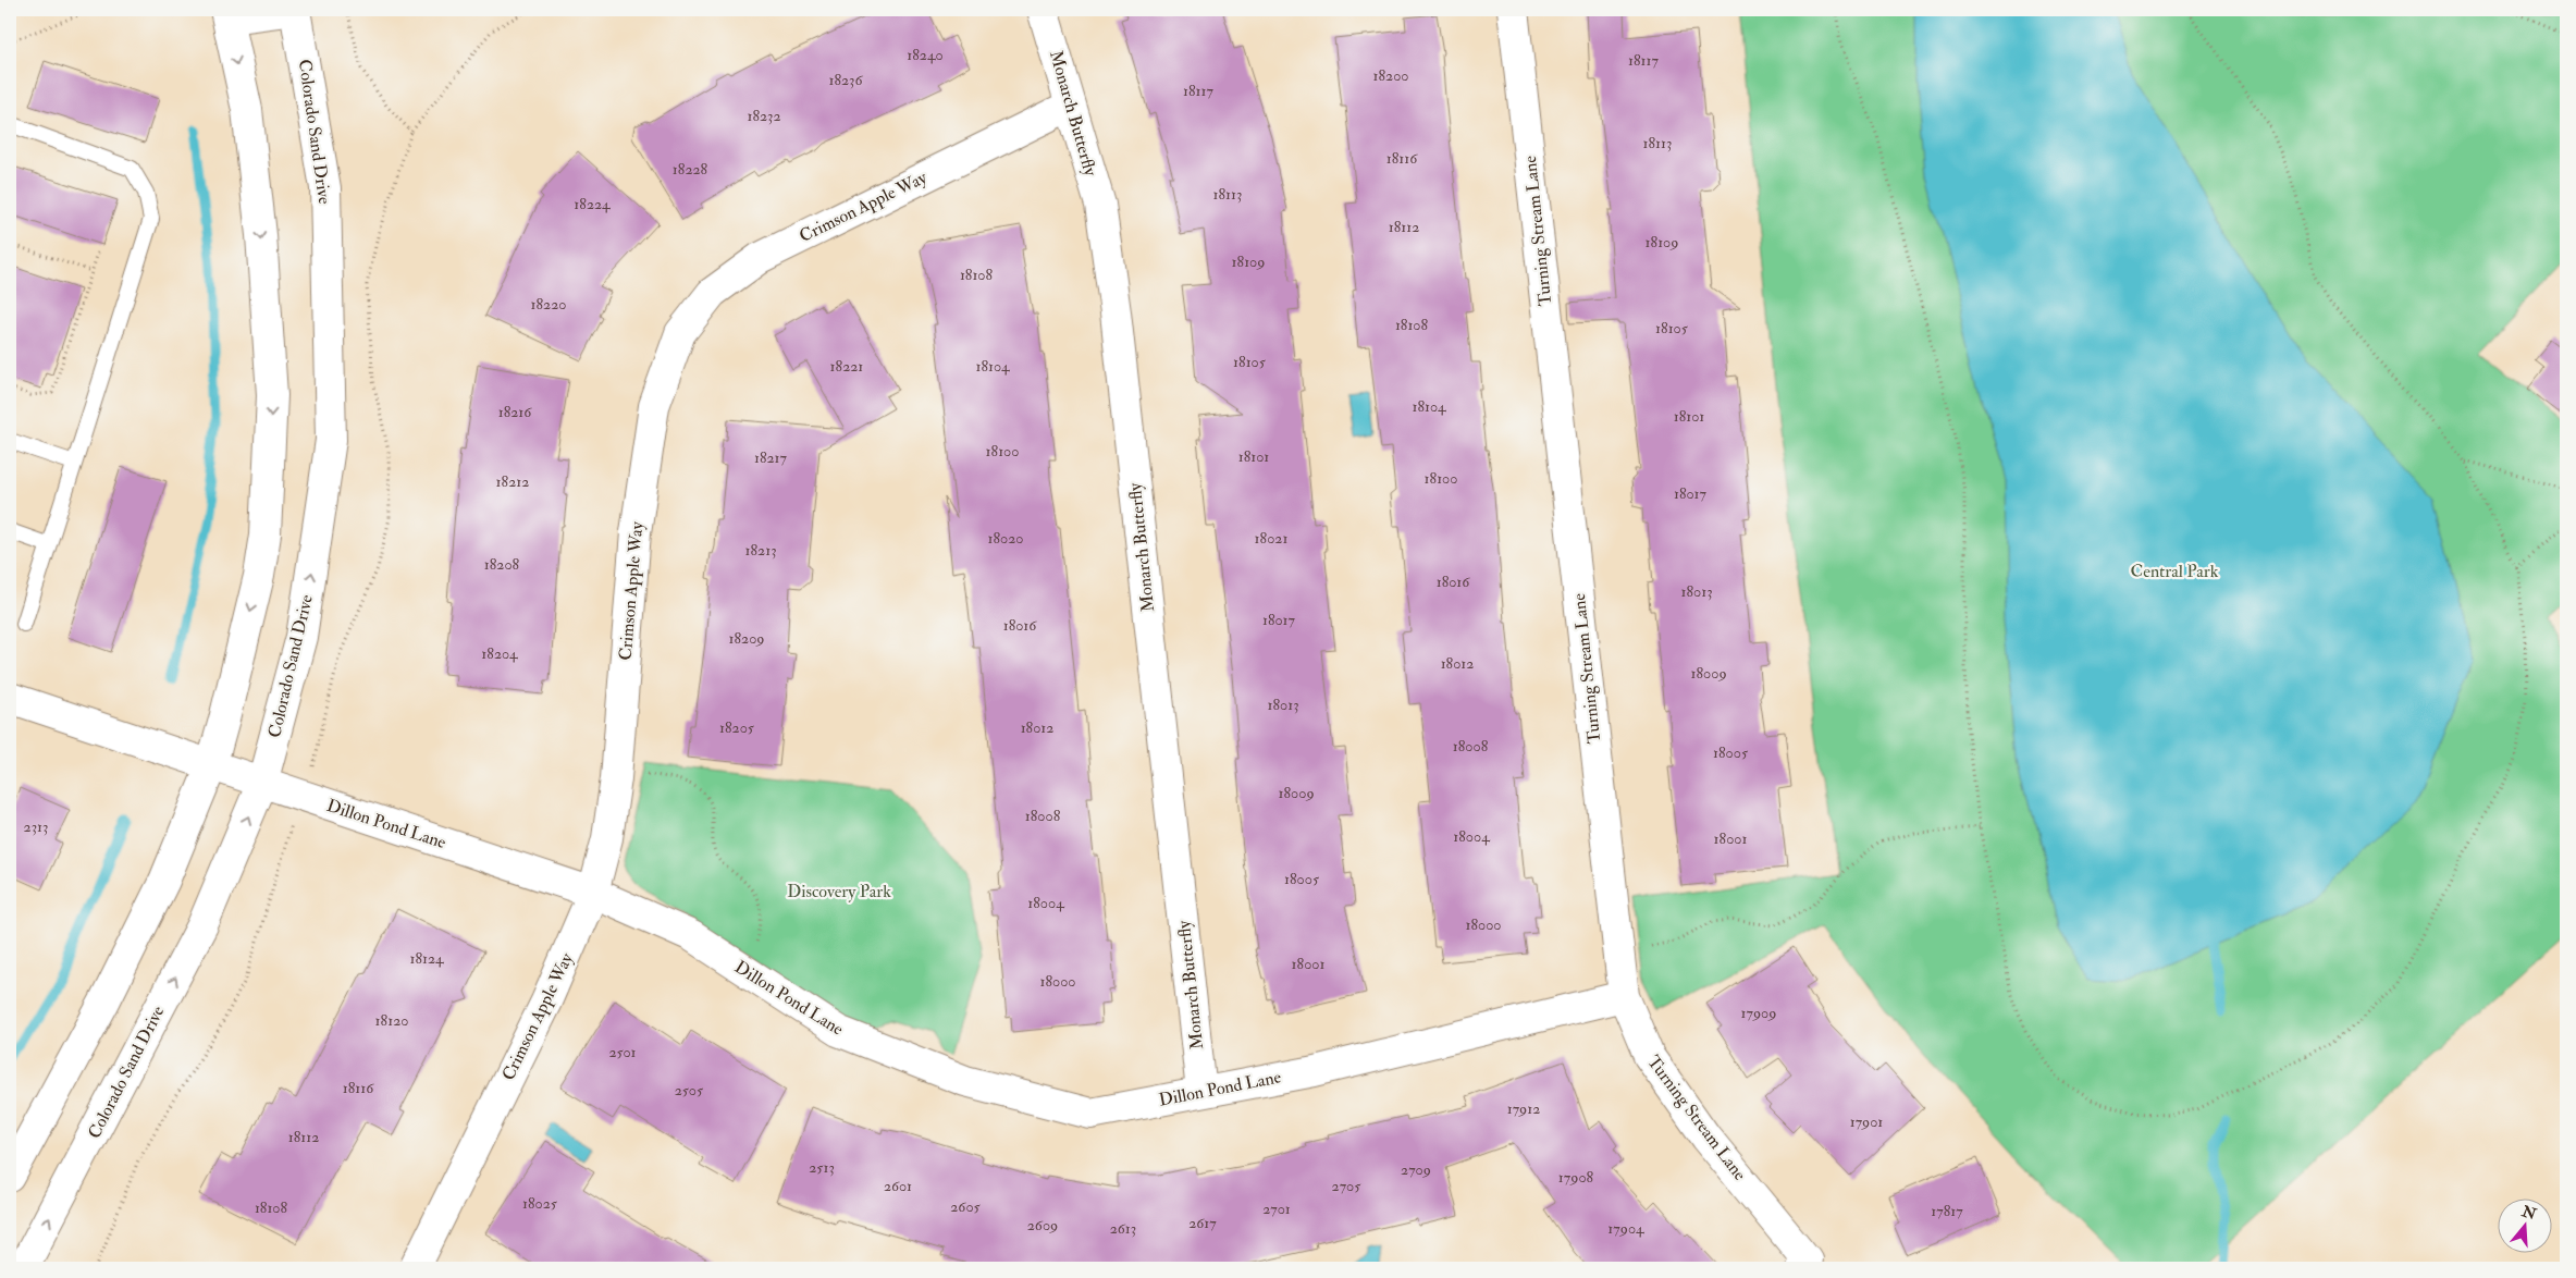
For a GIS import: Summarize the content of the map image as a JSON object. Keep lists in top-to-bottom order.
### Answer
{
  "streets": {
    "street": [
      "Monarch Butterfly",
      "Colorado Sand Drive",
      "Crimson Apple Way",
      "Turning Stream Lane",
      "Dillon Pond Lane"
    ]
  },
  "crossings": [
    ["Monarch Butterfly", "Crimson Apple Way"],
    ["Monarch Butterfly", "Dillon Pond Lane"],
    ["Colorado Sand Drive", "Dillon Pond Lane"],
    ["Crimson Apple Way", "Dillon Pond Lane"],
    ["Turning Stream Lane", "Dillon Pond Lane"]
  ],
  "parks": ["Central Park", "Discovery Park"],
  "house_numbers": [
    "18240",
    "18117",
    "18200",
    "18236",
    "18117",
    "18232",
    "18113",
    "18116",
    "18228",
    "18113",
    "18224",
    "18112",
    "18109",
    "18109",
    "18108",
    "18220",
    "18108",
    "18105",
    "18105",
    "18221",
    "18104",
    "18104",
    "18216",
    "18101",
    "18100",
    "18101",
    "18217",
    "18100",
    "18212",
    "18017",
    "18020",
    "18021",
    "18213",
    "18208",
    "18016",
    "18013",
    "18017",
    "18016",
    "18209",
    "18204",
    "18012",
    "18009",
    "18013",
    "18205",
    "18012",
    "18008",
    "18005",
    "18009",
    "18008",
    "2313",
    "18004",
    "18001",
    "18005",
    "18004",
    "18000",
    "18124",
    "18001",
    "18000",
    "17909",
    "18120",
    "2501",
    "18116",
    "2505",
    "17912",
    "17901",
    "18112",
    "2513",
    "2709",
    "17908",
    "2601",
    "2705",
    "18025",
    "2605",
    "18108",
    "2701",
    "17817",
    "2617",
    "2609",
    "2613",
    "17904"
  ],
  "north": "top"
}
